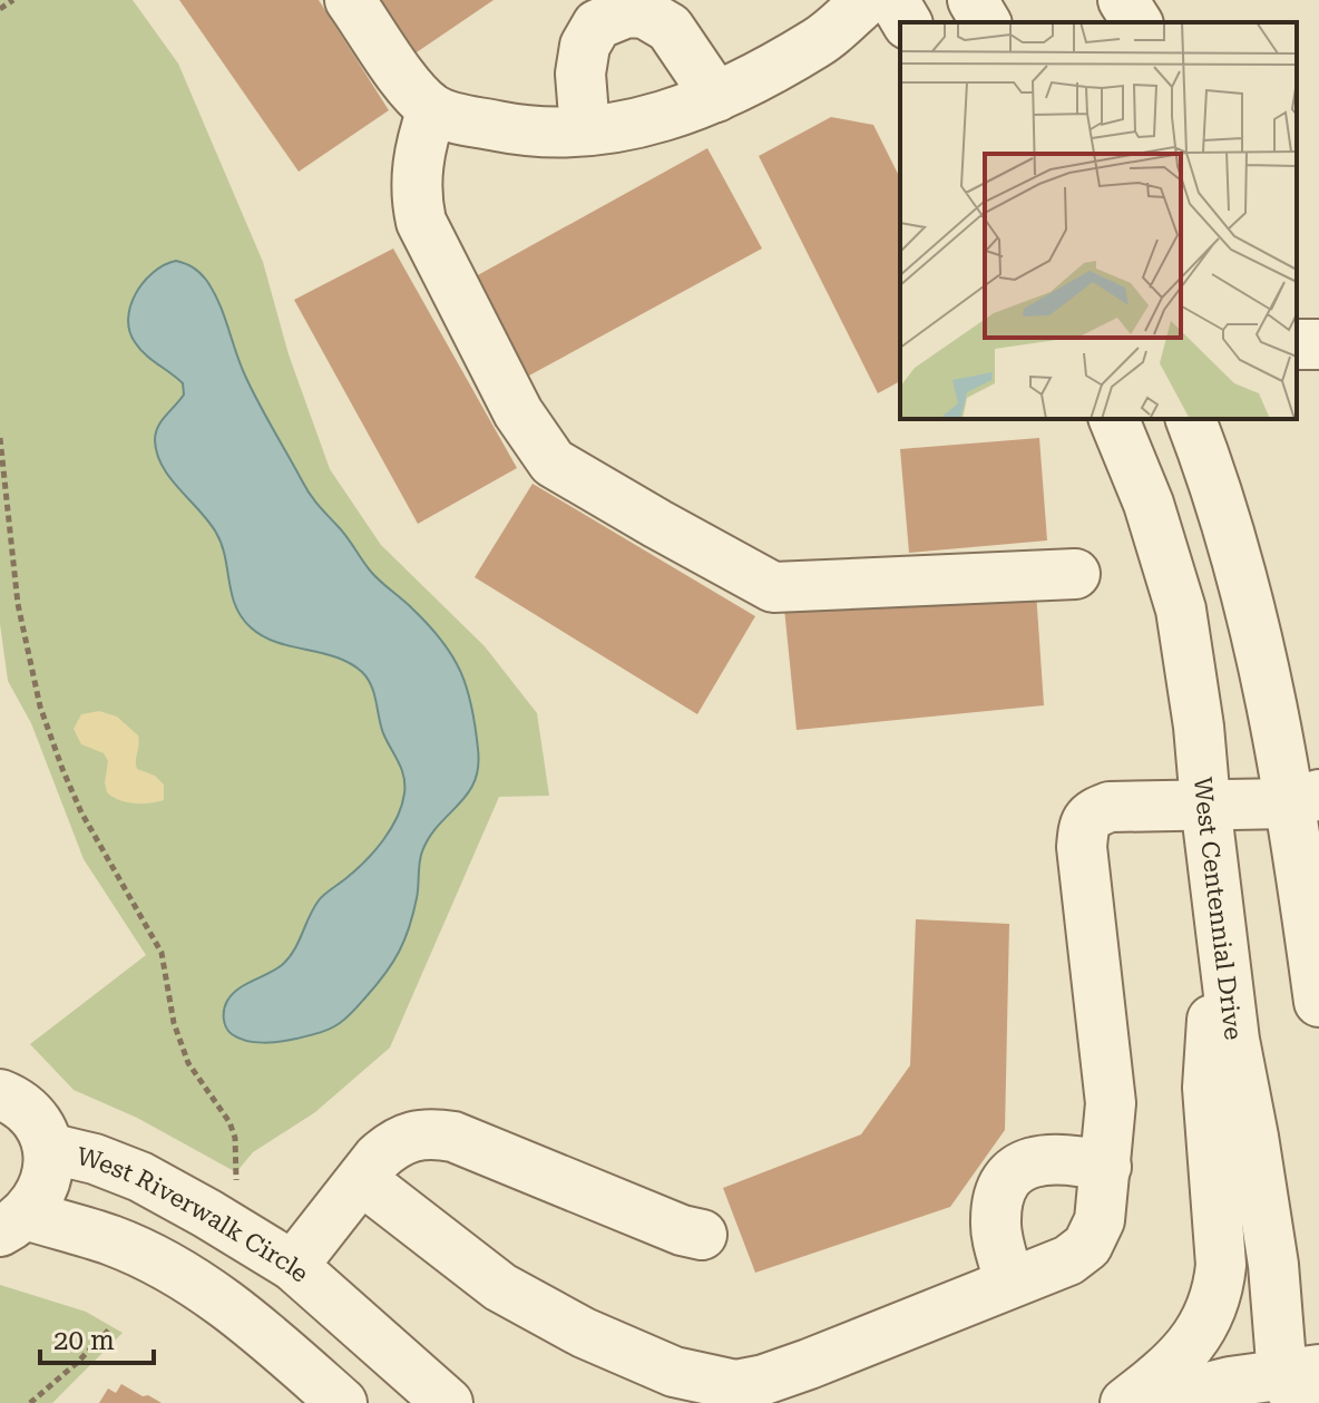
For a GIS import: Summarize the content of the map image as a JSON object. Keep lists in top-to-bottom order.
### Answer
{
  "streets": {
    "street": ["West Centennial Drive", "West Riverwalk Circle"]
  },
  "scale_bar": "20 m"
}
